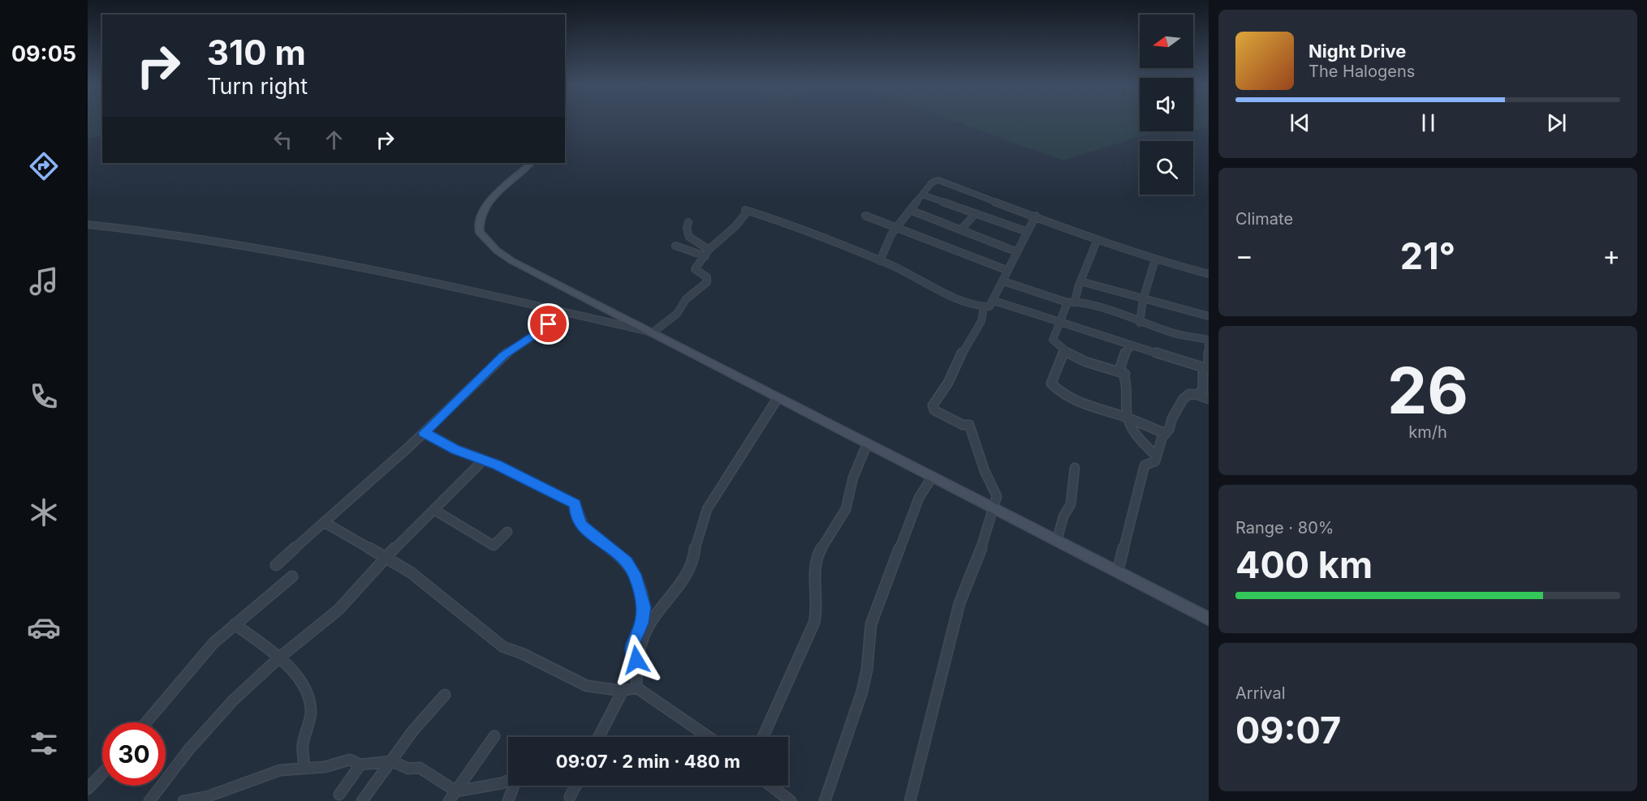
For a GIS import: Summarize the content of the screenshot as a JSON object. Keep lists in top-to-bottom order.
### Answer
{
  "north": "left",
  "page": {
    "tabs": "09:05",
    "turn": ["310 m", "Turn right"],
    "song": ["Night Drive", "The Halogens"],
    "tile": [
      "Climate",
      ["26", "km/h"],
      ["Range · 80%", "400 km"],
      ["Arrival", "09:07"]
    ],
    "heat": ["−", "21°", "+"],
    "limit": "30",
    "trip": "09:07 · 2 min · 480 m"
  }
}
